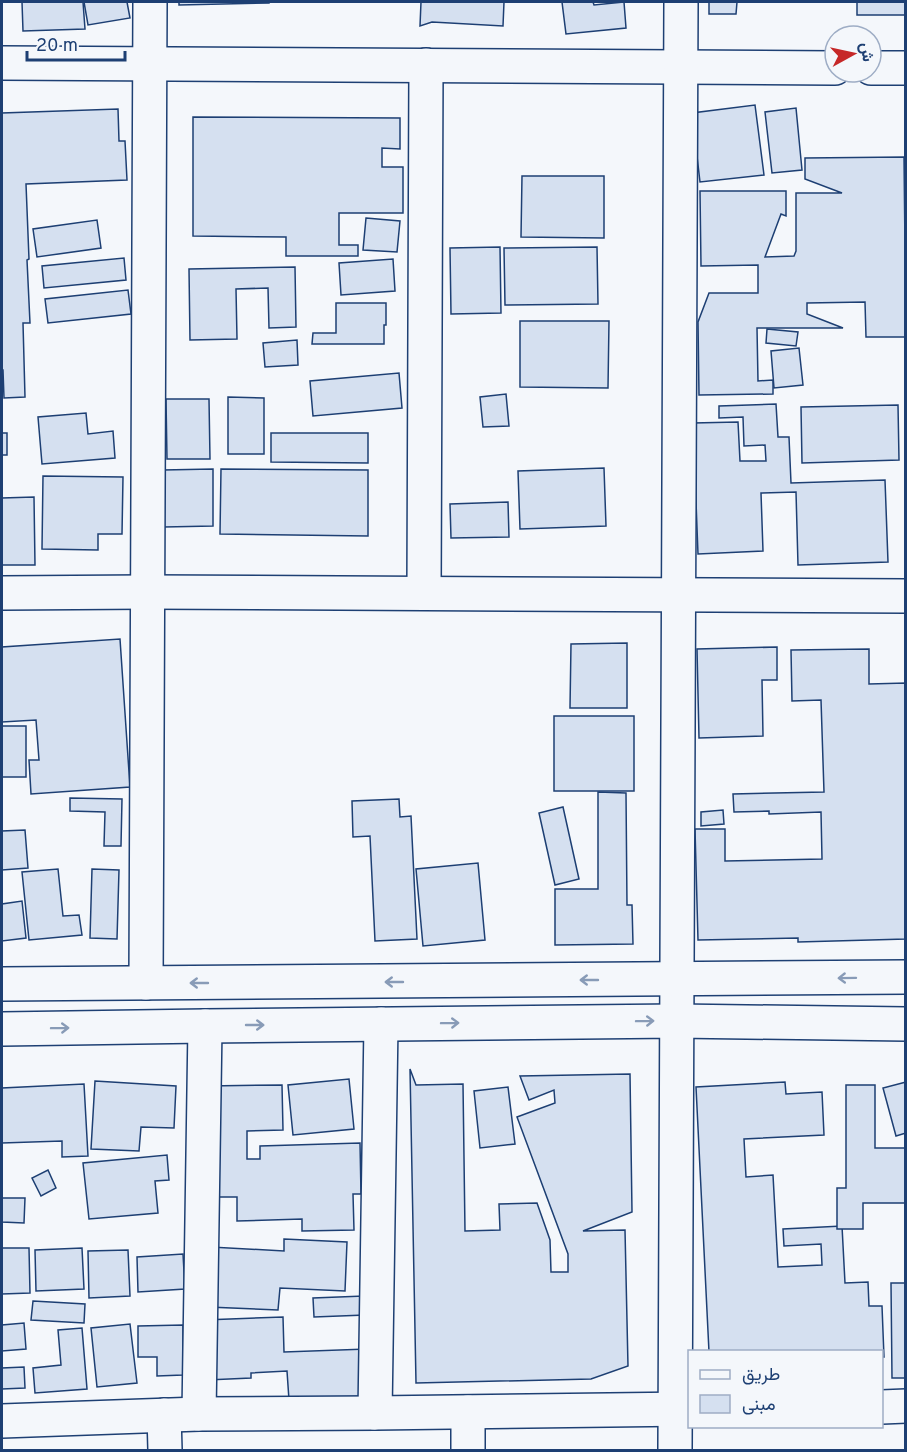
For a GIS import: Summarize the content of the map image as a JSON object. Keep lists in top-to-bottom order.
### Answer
{
  "legend": ["طريق", "مبنى"],
  "scale_bar": "20 m",
  "north": "right"
}
